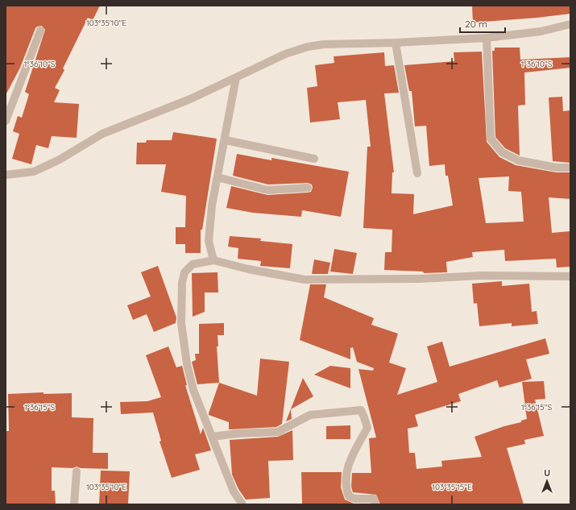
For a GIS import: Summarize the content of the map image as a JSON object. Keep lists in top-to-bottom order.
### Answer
{
  "scale_bar": "20 m",
  "north": "top",
  "coordinates": [
    "103°35'10\"E",
    "1°36'10\"S",
    "1°36'15\"S",
    "103°35'15\"E"
  ]
}
